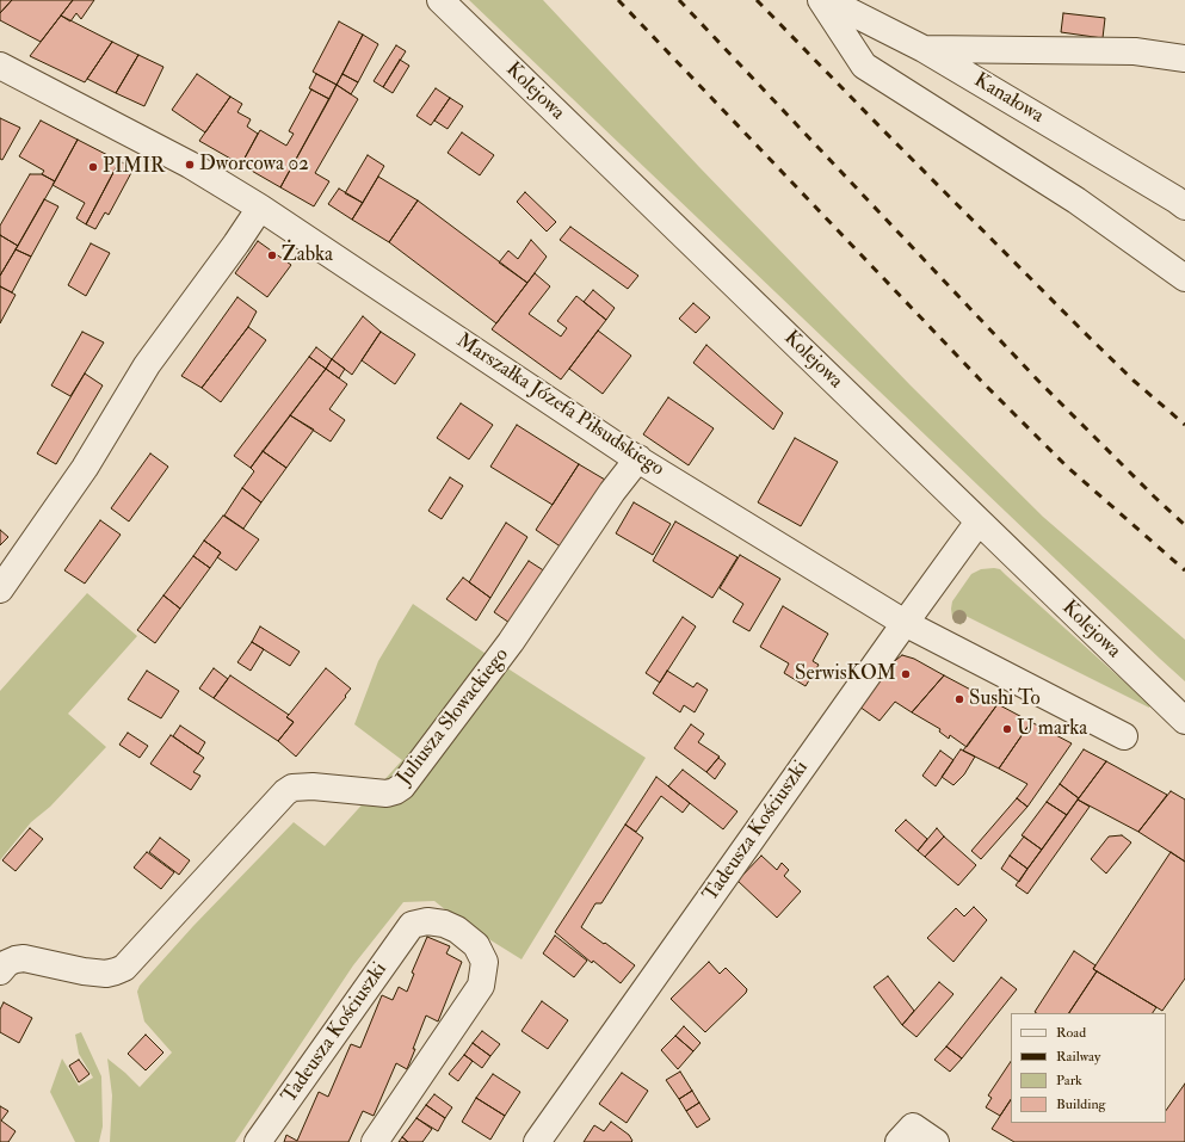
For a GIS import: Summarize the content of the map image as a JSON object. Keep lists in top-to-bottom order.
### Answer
{
  "streets": {
    "street": [
      "Kolejowa",
      "Kanałowa",
      "Marszałka Józefa Piłsudskiego",
      "Juliusza Słowackiego",
      "Tadeusza Kościuszki"
    ]
  },
  "crossings": [
    ["Kolejowa", "Tadeusza Kościuszki"],
    ["Marszałka Józefa Piłsudskiego", "Juliusza Słowackiego"],
    ["Marszałka Józefa Piłsudskiego", "Tadeusza Kościuszki"]
  ],
  "places": [
    "Dworcowa 02",
    "PIMIR",
    "Żabka",
    "SerwisKOM",
    "Sushi To",
    "U marka"
  ],
  "legend": [
    "Road",
    "Railway",
    "Park",
    "Building"
  ]
}
